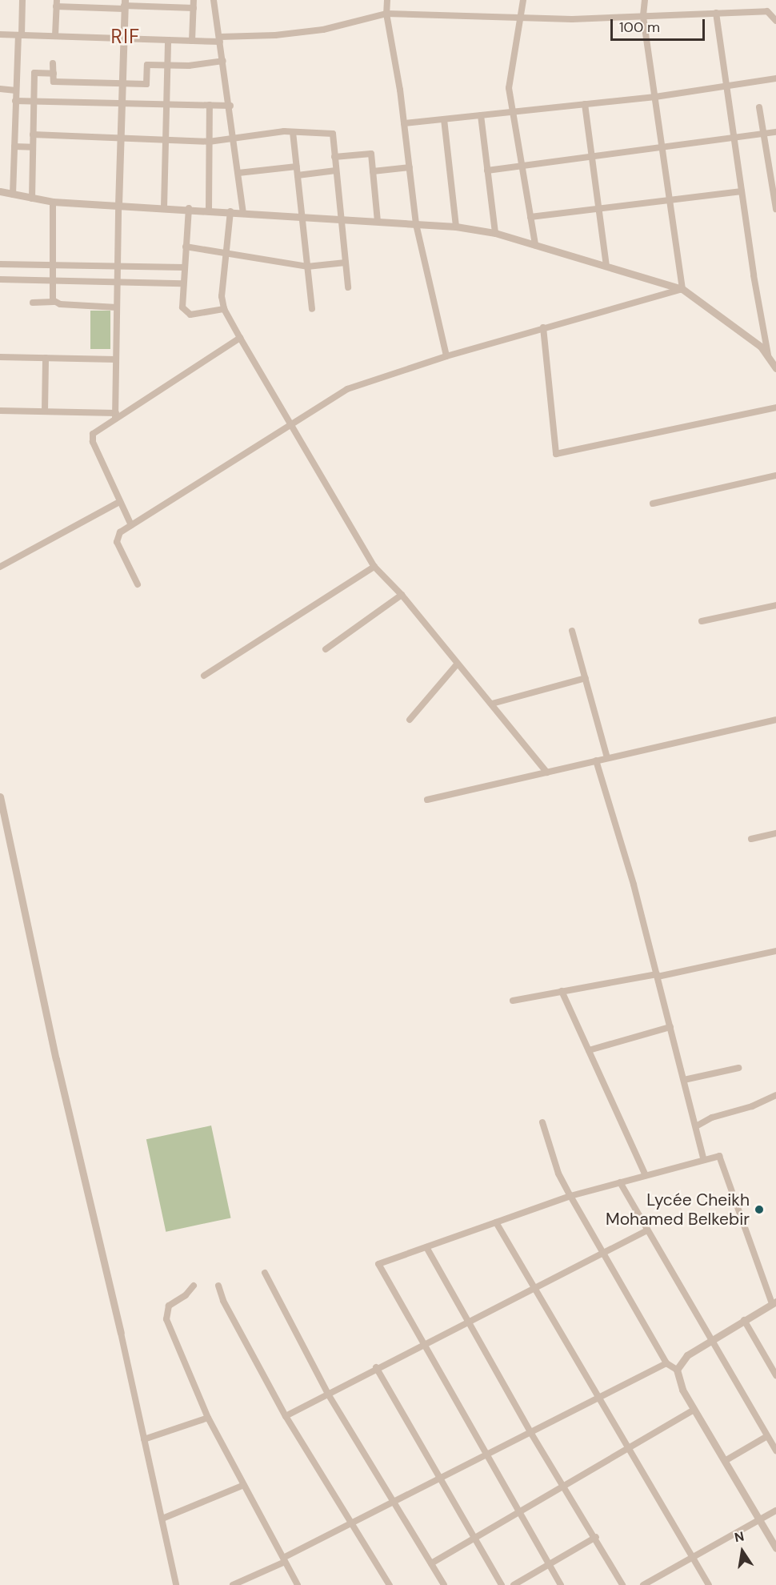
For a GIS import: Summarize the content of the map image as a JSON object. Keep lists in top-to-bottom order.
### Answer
{
  "districts": ["RIF"],
  "places": ["Lycée Cheikh Mohamed Belkebir"],
  "scale_bar": "100 m",
  "north": "top"
}
